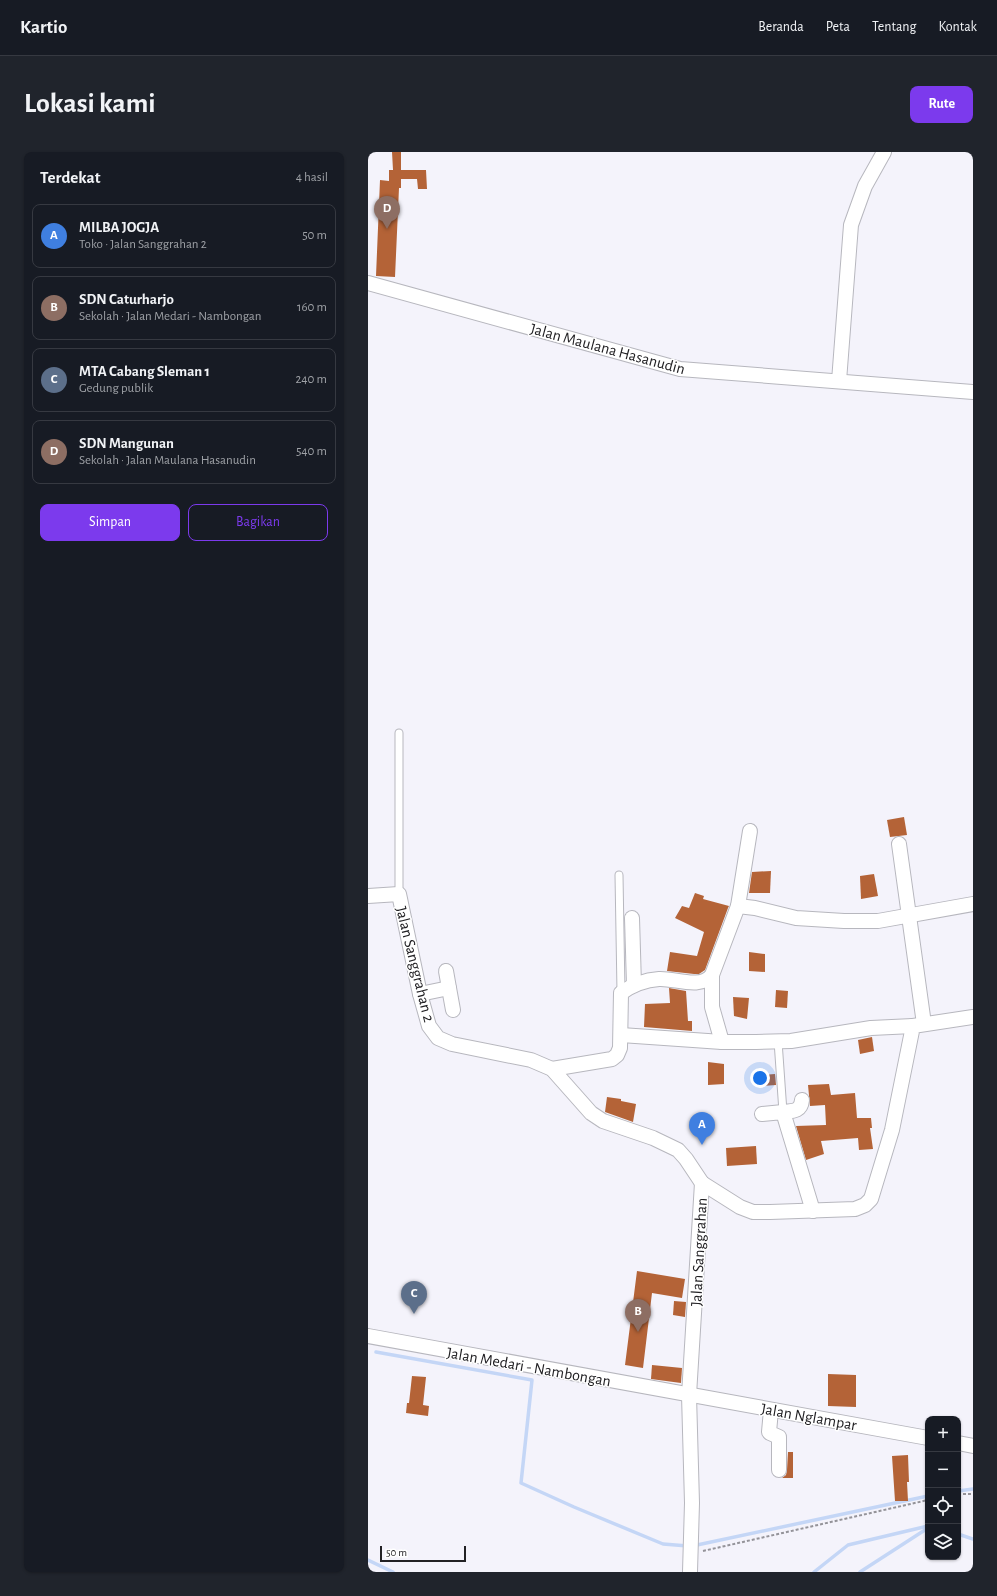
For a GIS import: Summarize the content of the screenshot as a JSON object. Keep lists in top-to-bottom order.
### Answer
{
  "streets": {
    "street": [
      "Jalan Maulana Hasanudin",
      "Jalan Sanggrahan 2",
      "Jalan Sanggrahan",
      "Jalan Medari - Nambongan",
      "Jalan Nglampar"
    ]
  },
  "crossings": [
    ["Jalan Sanggrahan 2", "Jalan Sanggrahan"],
    ["Jalan Sanggrahan", "Jalan Medari - Nambongan"],
    ["Jalan Sanggrahan", "Jalan Nglampar"],
    ["Jalan Medari - Nambongan", "Jalan Nglampar"]
  ],
  "scale_bar": "50 m",
  "page": {
    "header": "Kartio",
    "nav": [
      "Beranda",
      "Peta",
      "Tentang",
      "Kontak"
    ],
    "buttons": [
      "Rute",
      ["Simpan", "Bagikan"]
    ],
    "title": "Lokasi kami",
    "heading": ["Terdekat", "4 hasil"],
    "pins": [
      "D",
      "A",
      "C",
      "B"
    ],
    "list": [
      {
        "mark": "A",
        "name": "MILBA JOGJA",
        "note": "Toko · Jalan Sanggrahan 2",
        "value": "50 m"
      },
      {
        "mark": "B",
        "name": "SDN Caturharjo",
        "note": "Sekolah · Jalan Medari - Nambongan",
        "value": "160 m"
      },
      {
        "mark": "C",
        "name": "MTA Cabang Sleman 1",
        "note": "Gedung publik",
        "value": "240 m"
      },
      {
        "mark": "D",
        "name": "SDN Mangunan",
        "note": "Sekolah · Jalan Maulana Hasanudin",
        "value": "540 m"
      }
    ],
    "map_buttons": ["+", "−"],
    "scale": "50 m"
  }
}
